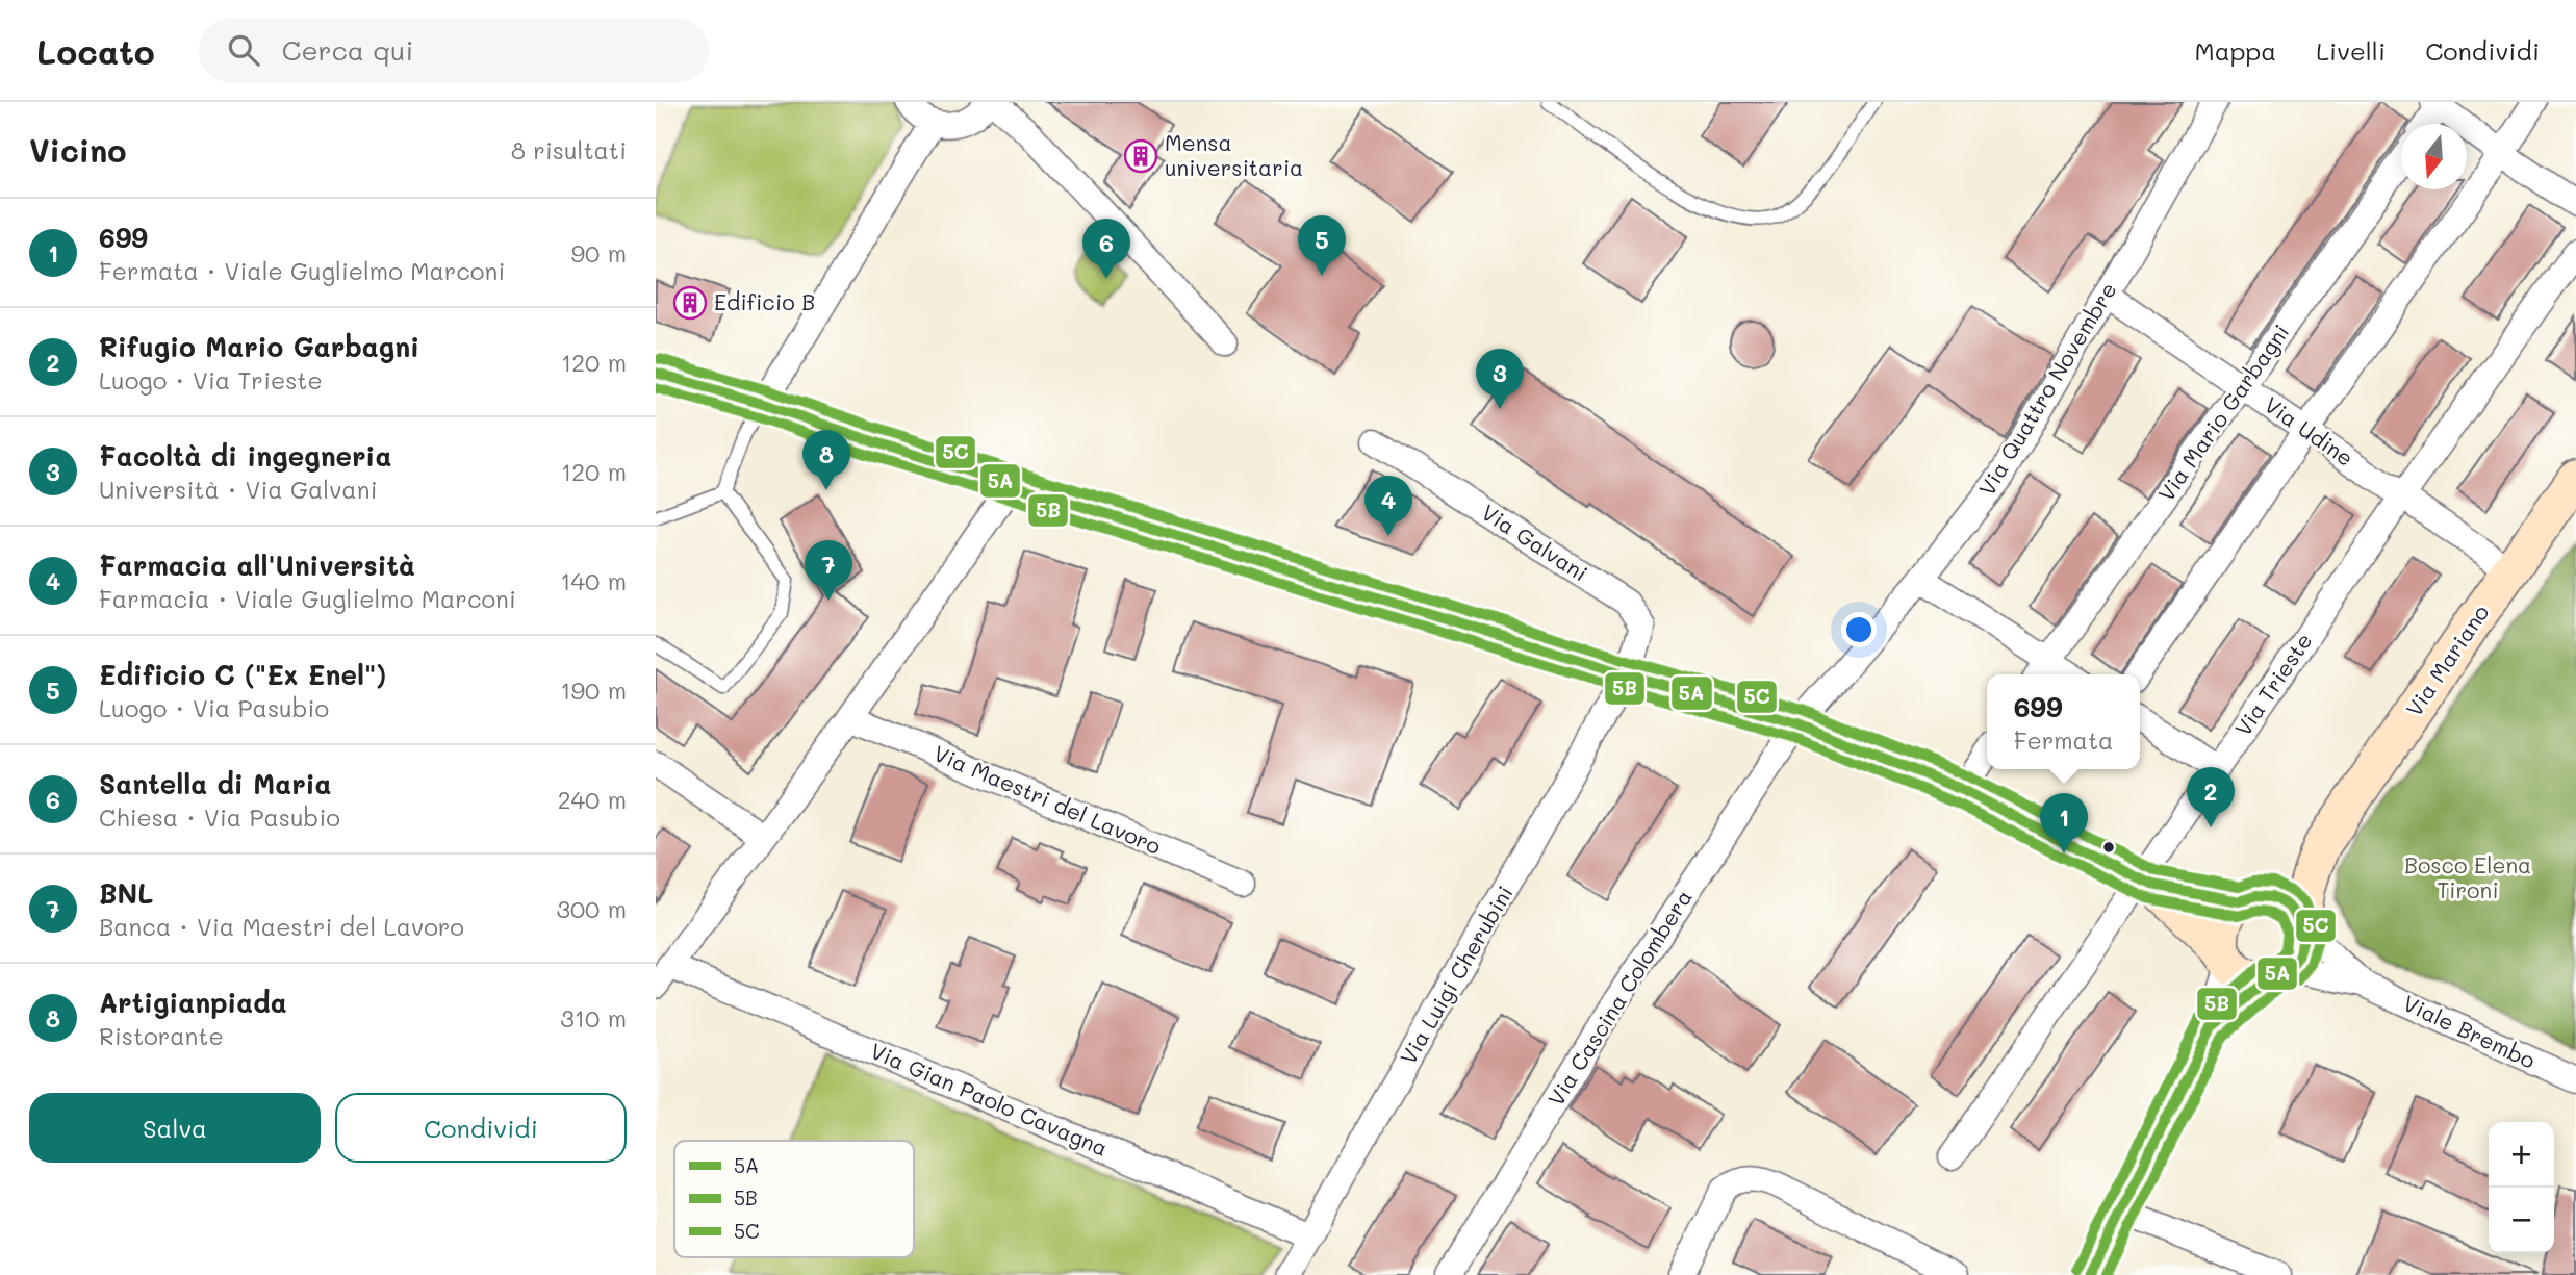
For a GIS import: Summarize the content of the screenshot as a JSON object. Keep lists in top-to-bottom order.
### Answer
{
  "streets": {
    "street": [
      "Via Quattro Novembre",
      "Via Mario Garbagni",
      "Via Udine",
      "Via Galvani",
      "Via Mariano",
      "Via Trieste",
      "Via Maestri del Lavoro",
      "Via Luigi Cherubini",
      "Via Cascina Colombera",
      "Viale Brembo",
      "Via Gian Paolo Cavagna"
    ]
  },
  "crossings": [
    ["Via Quattro Novembre", "Via Udine"],
    ["Via Quattro Novembre", "Via Cascina Colombera"],
    ["Via Mario Garbagni", "Via Udine"],
    ["Via Udine", "Via Mariano"],
    ["Via Udine", "Via Trieste"],
    ["Via Galvani", "Via Luigi Cherubini"],
    ["Via Mariano", "Viale Brembo"],
    ["Via Luigi Cherubini", "Via Gian Paolo Cavagna"]
  ],
  "parks": ["Bosco Elena Tironi"],
  "places": {
    "building": ["Mensa universitaria", "Edificio B"]
  },
  "lines": ["transit line 5C", "transit line 5A", "transit line 5B"],
  "legend": ["5A", "5B", "5C"],
  "north": "bottom",
  "page": {
    "header": "Locato",
    "search": "Cerca qui",
    "nav": ["Mappa", "Livelli", "Condividi"],
    "heading": ["Vicino", "8 risultati"],
    "list": [
      {
        "mark": "1",
        "name": "699",
        "note": "Fermata · Viale Guglielmo Marconi",
        "value": "90 m"
      },
      {
        "mark": "2",
        "name": "Rifugio Mario Garbagni",
        "note": "Luogo · Via Trieste",
        "value": "120 m"
      },
      {
        "mark": "3",
        "name": "Facoltà di ingegneria",
        "note": "Università · Via Galvani",
        "value": "120 m"
      },
      {
        "mark": "4",
        "name": "Farmacia all'Università",
        "note": "Farmacia · Viale Guglielmo Marconi",
        "value": "140 m"
      },
      {
        "mark": "5",
        "name": "Edificio C (\"Ex Enel\")",
        "note": "Luogo · Via Pasubio",
        "value": "190 m"
      },
      {
        "mark": "6",
        "name": "Santella di Maria",
        "note": "Chiesa · Via Pasubio",
        "value": "240 m"
      },
      {
        "mark": "7",
        "name": "BNL",
        "note": "Banca · Via Maestri del Lavoro",
        "value": "300 m"
      },
      {
        "mark": "8",
        "name": "Artigianpiada",
        "note": "Ristorante",
        "value": "310 m"
      }
    ],
    "pins": [
      "5",
      "6",
      "3",
      "8",
      "4",
      "7",
      "2",
      "1"
    ],
    "popup": ["699", "Fermata"],
    "buttons": ["Salva", "Condividi"],
    "map_buttons": ["+", "−"]
  }
}
